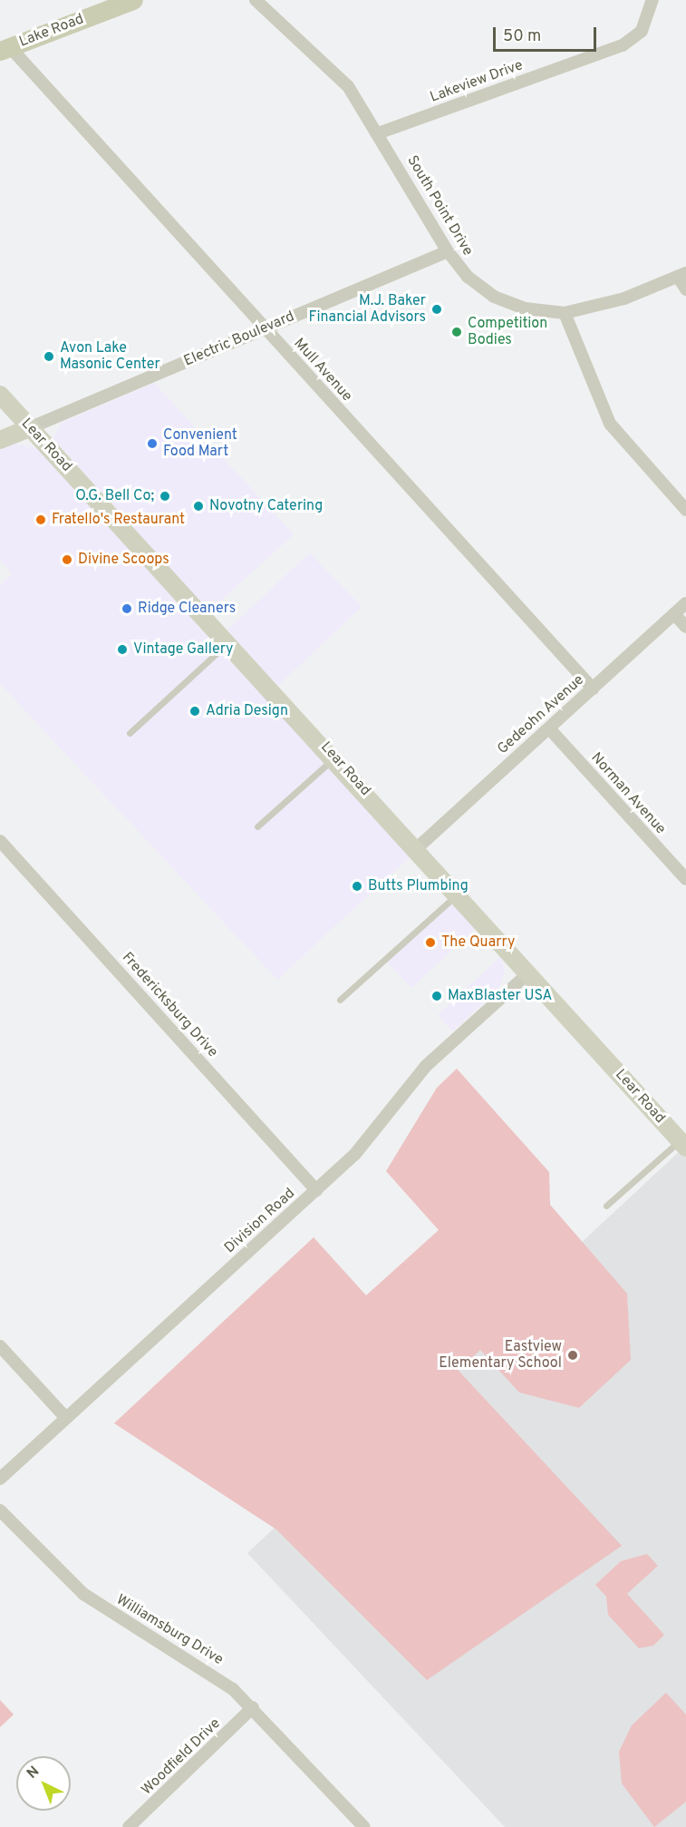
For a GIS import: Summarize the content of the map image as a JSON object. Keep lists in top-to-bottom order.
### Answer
{
  "streets": {
    "main road": ["Lake Road"],
    "street": [
      "Lakeview Drive",
      "South Point Drive",
      "Electric Boulevard",
      "Mull Avenue",
      "Lear Road",
      "Gedeohn Avenue",
      "Norman Avenue",
      "Fredericksburg Drive",
      "Division Road",
      "Williamsburg Drive",
      "Woodfield Drive"
    ]
  },
  "crossings": [
    ["Lake Road", "Mull Avenue"],
    ["Lakeview Drive", "South Point Drive"],
    ["South Point Drive", "Electric Boulevard"],
    ["Electric Boulevard", "Mull Avenue"],
    ["Electric Boulevard", "Lear Road"],
    ["Mull Avenue", "Gedeohn Avenue"],
    ["Lear Road", "Gedeohn Avenue"],
    ["Lear Road", "Division Road"],
    ["Gedeohn Avenue", "Norman Avenue"],
    ["Fredericksburg Drive", "Division Road"],
    ["Williamsburg Drive", "Woodfield Drive"]
  ],
  "places": [
    "M.J. Baker Financial Advisors",
    "Competition Bodies",
    "Avon Lake Masonic Center",
    "Convenient Food Mart",
    "O.G. Bell Co;",
    "Novotny Catering",
    "Fratello's Restaurant",
    "Divine Scoops",
    "Ridge Cleaners",
    "Vintage Gallery",
    "Adria Design",
    "Butts Plumbing",
    "The Quarry",
    "MaxBlaster USA",
    "Eastview Elementary School"
  ],
  "scale_bar": "50 m",
  "north": "top left"
}
